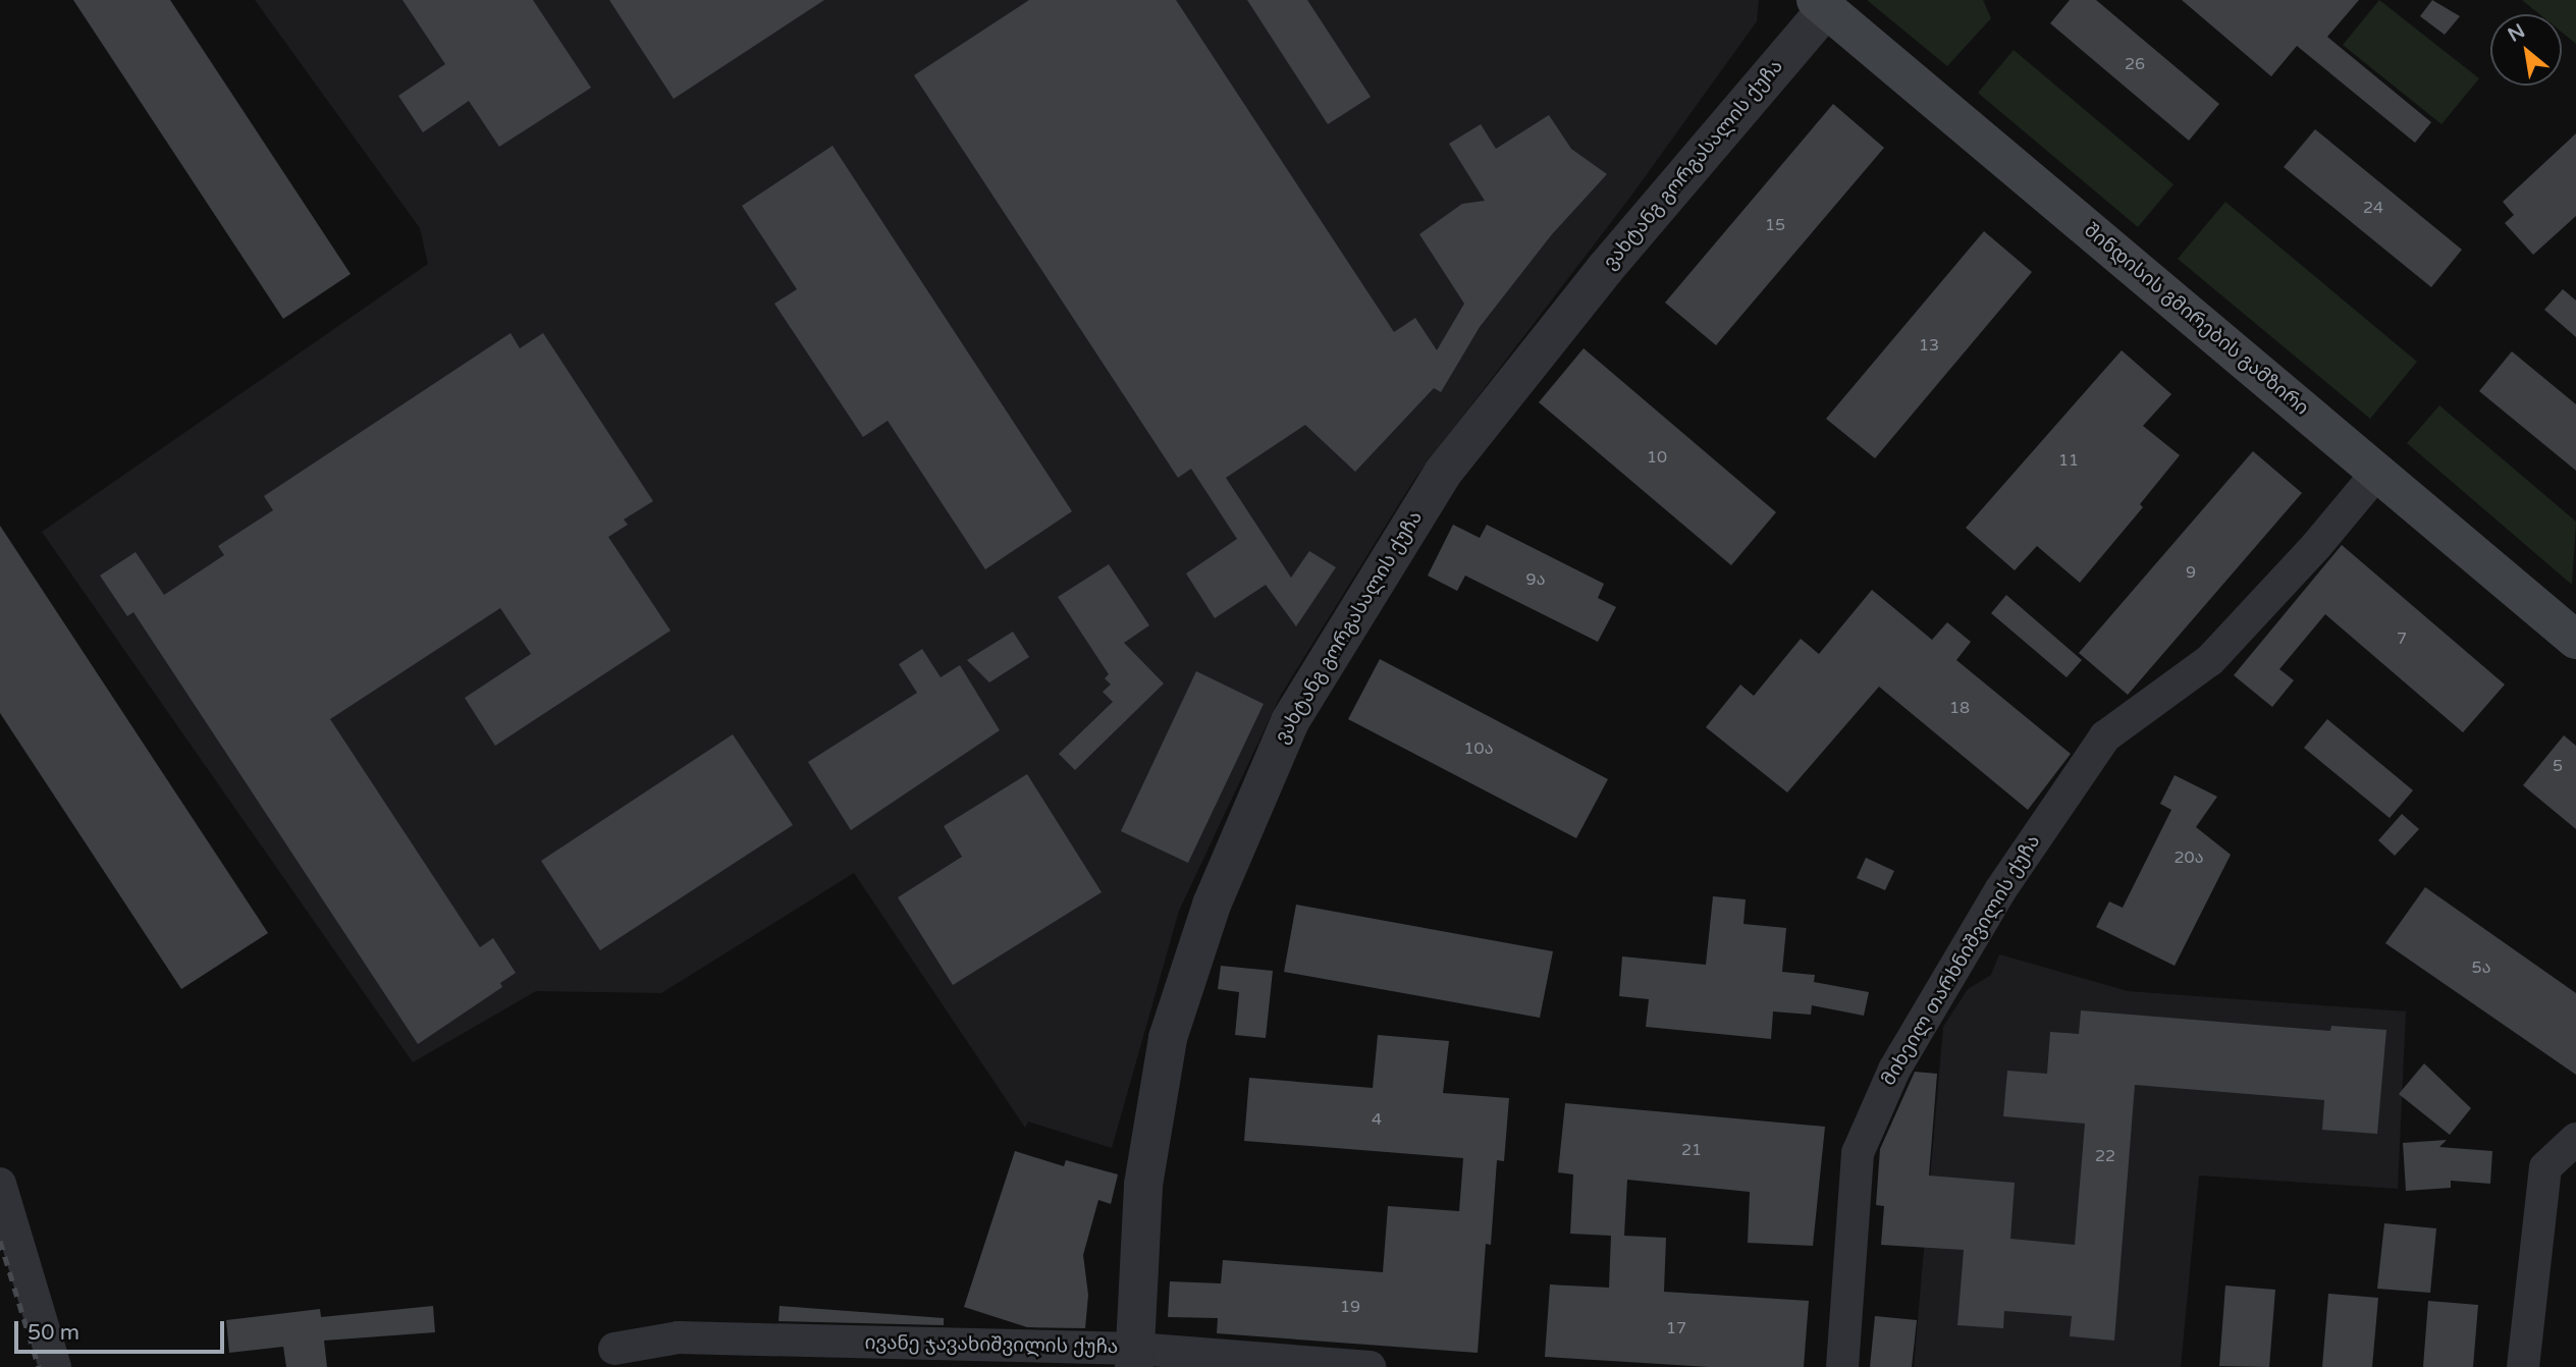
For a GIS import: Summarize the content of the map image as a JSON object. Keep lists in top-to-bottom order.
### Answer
{
  "streets": {
    "main road": ["შინდისის გმირების გამზირი"],
    "street": ["ვახტანგ გორგასალის ქუჩა", "მიხეილ თარხნიშვილის ქუჩა", "ივანე ჯავახიშვილის ქუჩა"]
  },
  "crossings": [
    ["ვახტანგ გორგასალის ქუჩა", "შინდისის გმირების გამზირი"],
    ["ვახტანგ გორგასალის ქუჩა", "ივანე ჯავახიშვილის ქუჩა"],
    ["შინდისის გმირების გამზირი", "მიხეილ თარხნიშვილის ქუჩა"]
  ],
  "house_numbers": [
    "26",
    "24",
    "15",
    "13",
    "10",
    "11",
    "9",
    "9ა",
    "7",
    "18",
    "10ა",
    "5",
    "20ა",
    "5ა",
    "4",
    "21",
    "22",
    "19",
    "17"
  ],
  "scale_bar": "50 m",
  "north": "top left"
}
